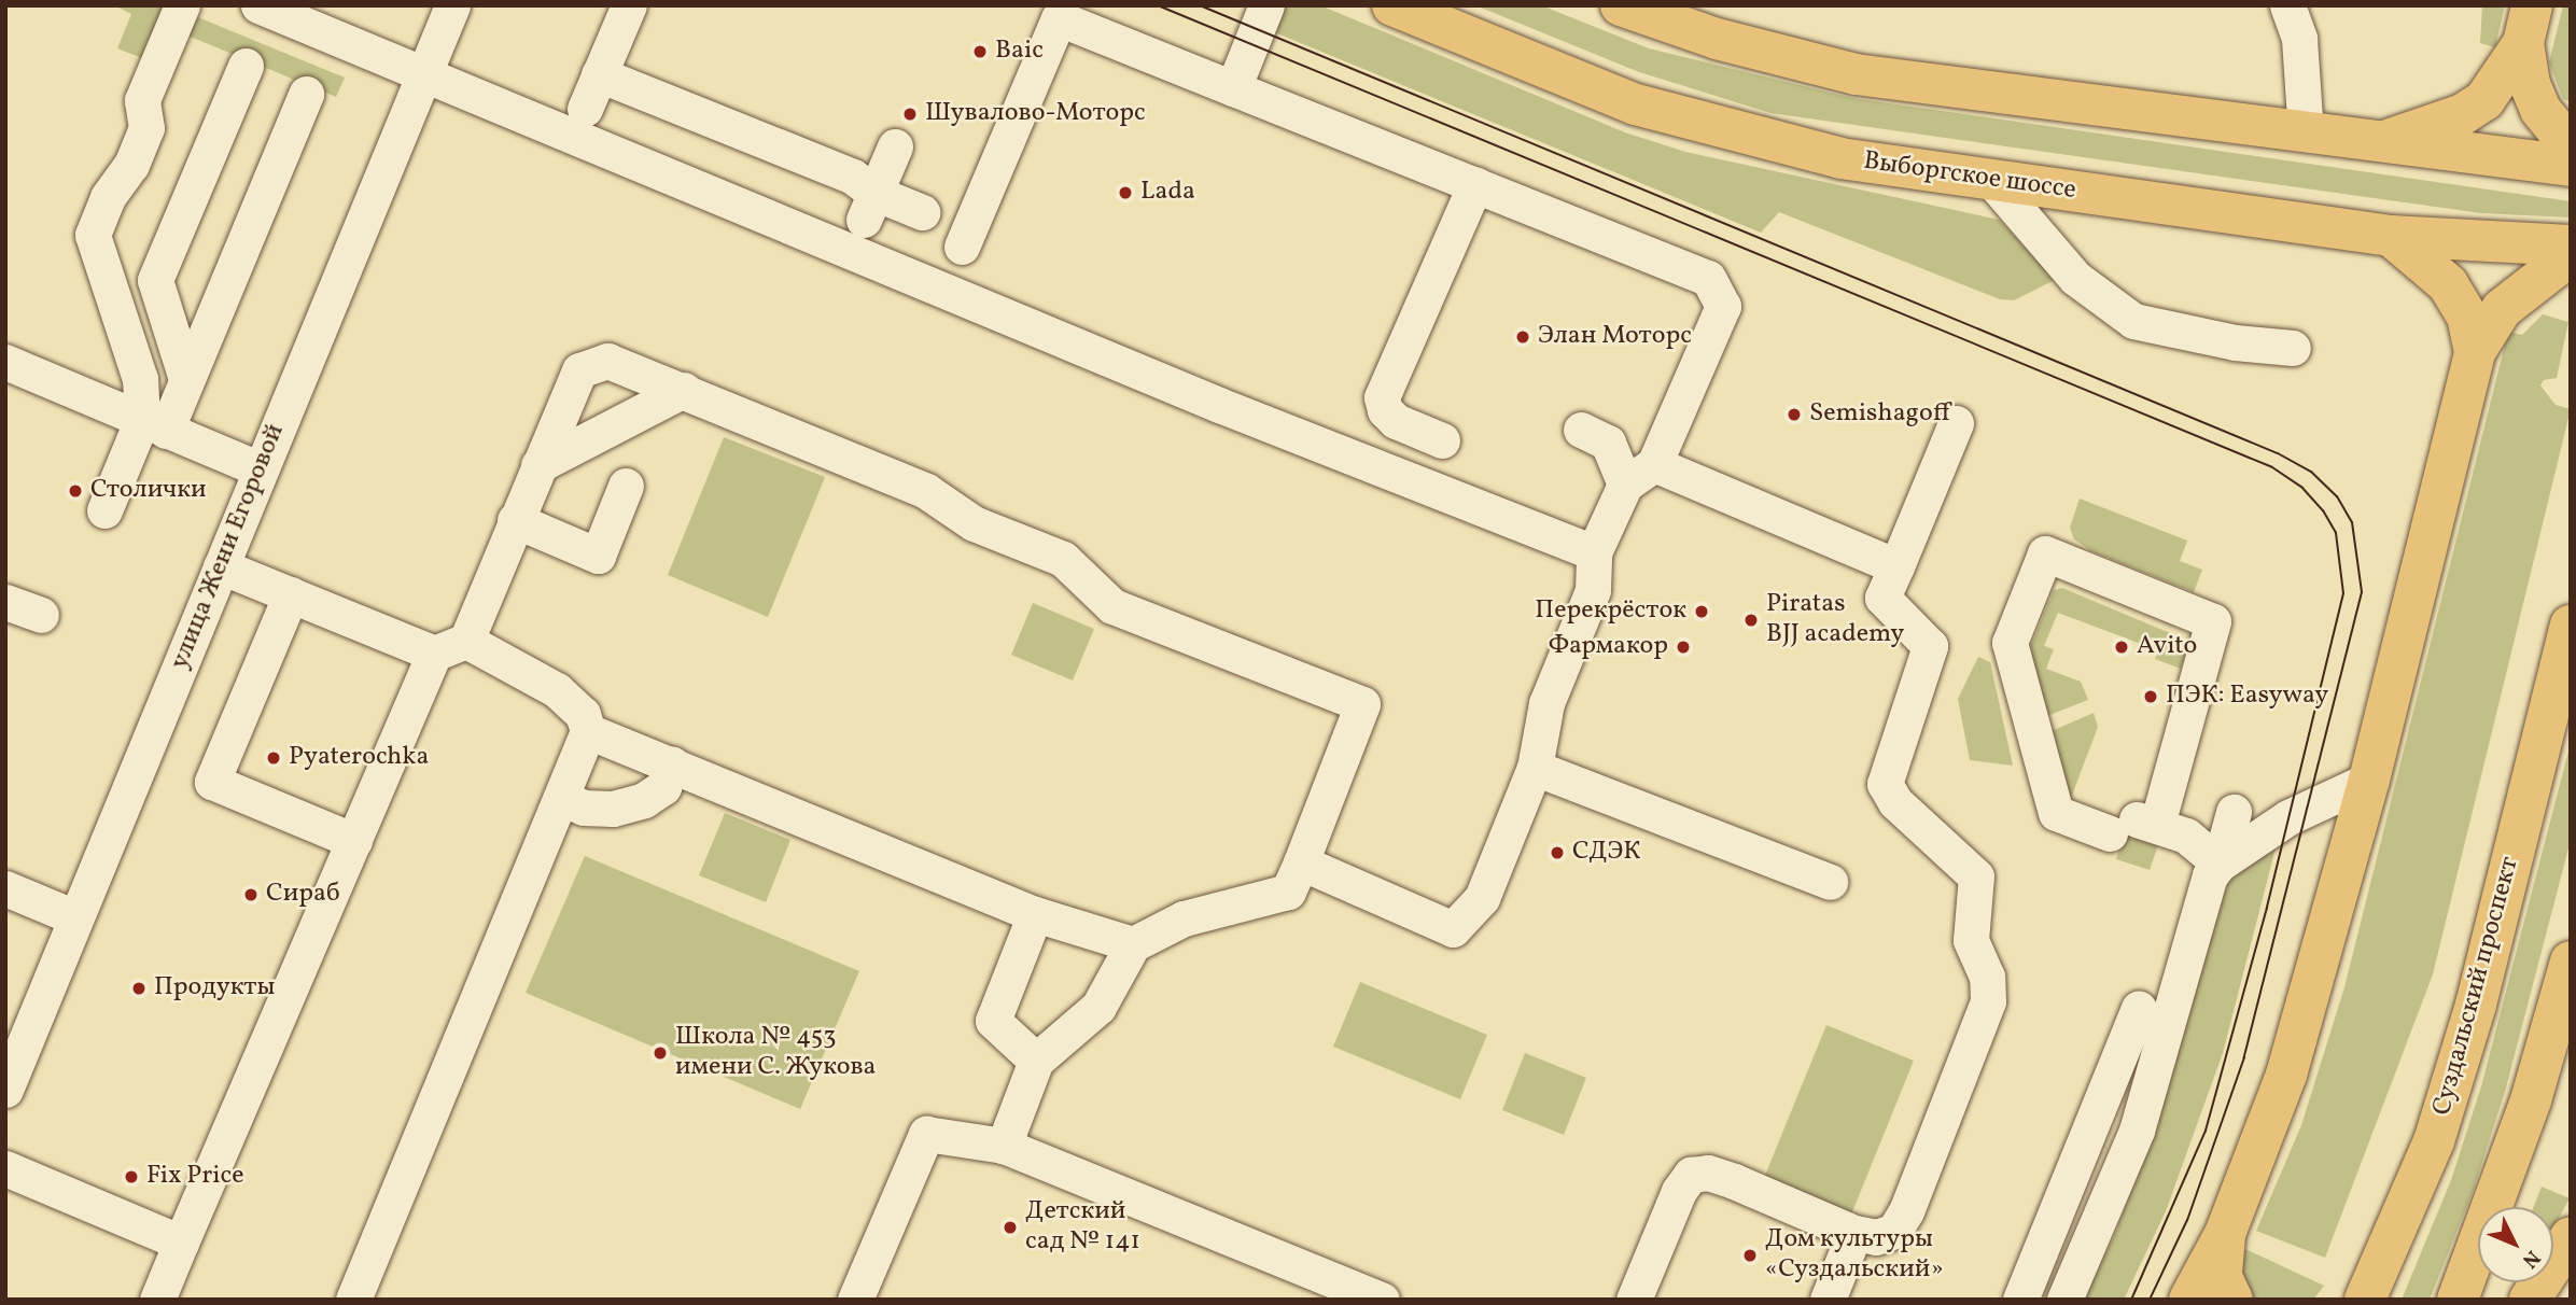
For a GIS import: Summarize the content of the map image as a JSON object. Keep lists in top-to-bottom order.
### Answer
{
  "streets": {
    "main road": ["Выборгское шоссе", "Суздальский проспект"],
    "street": ["улица Жени Егоровой"]
  },
  "places": [
    "Baic",
    "Шувалово-Моторс",
    "Lada",
    "Элан Моторс",
    "Semishagoff",
    "Столички",
    "Перекрёсток",
    "Piratas BJJ academy",
    "Фармакор",
    "Avito",
    "ПЭК: Easyway",
    "Pyaterochka",
    "СДЭК",
    "Сираб",
    "Продукты",
    "Школа № 453 имени С. Жукова",
    "Fix Price",
    "Детский сад № 141",
    "Дом культуры «Суздальский»"
  ],
  "north": "bottom right"
}
